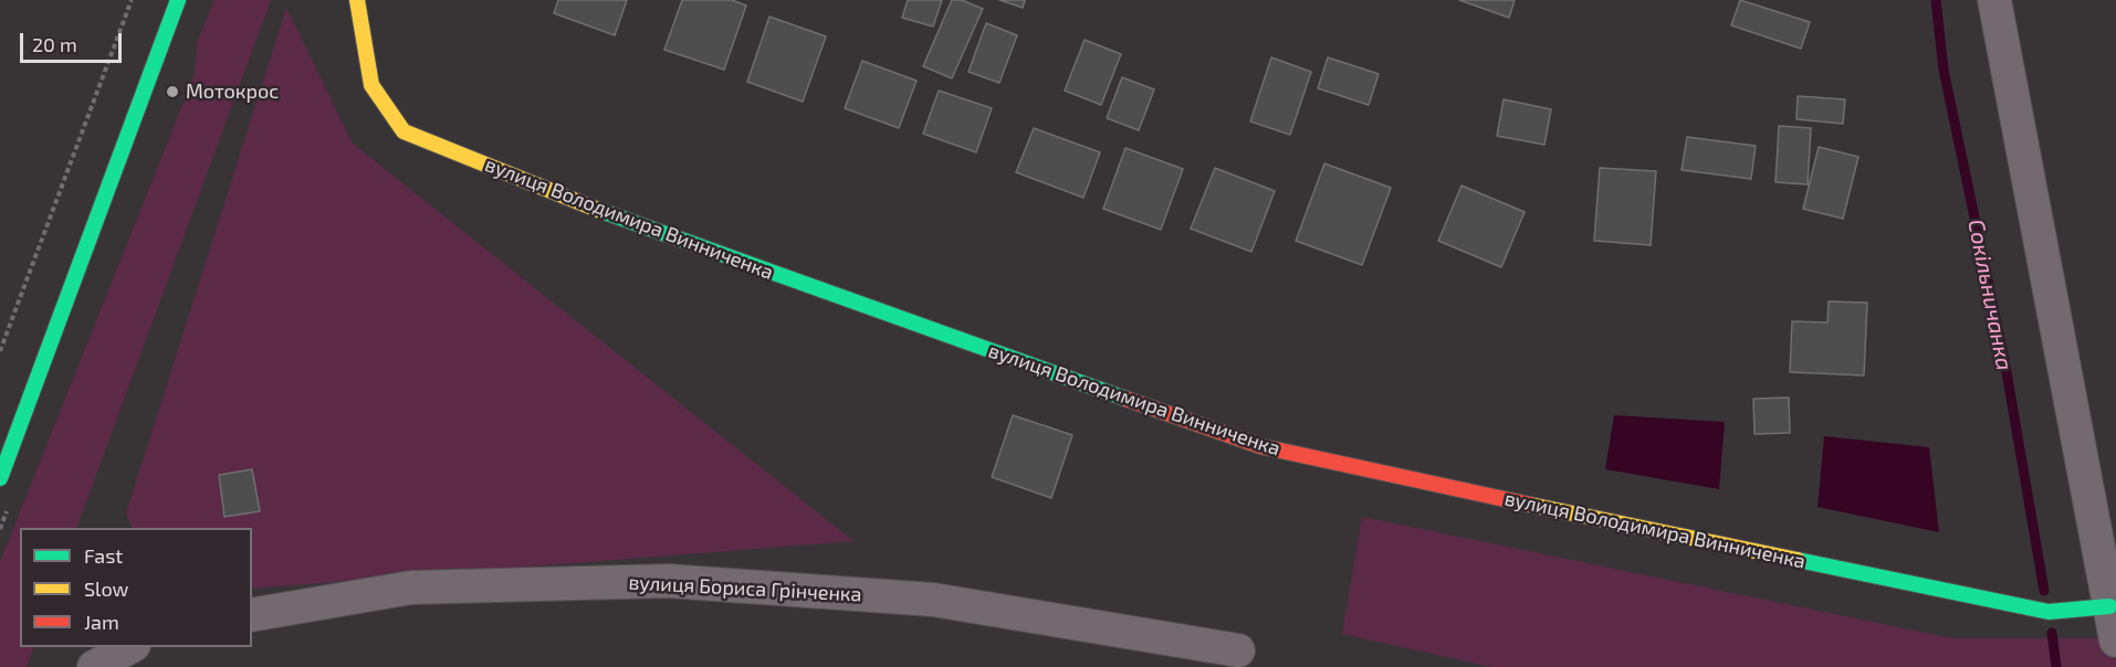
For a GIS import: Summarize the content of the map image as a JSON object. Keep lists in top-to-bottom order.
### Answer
{
  "streets": {
    "street": ["вулиця Володимира Винниченка", "вулиця Бориса Грінченка"]
  },
  "water": ["Сокільничанка"],
  "places": ["Мотокрос"],
  "legend": ["Fast", "Slow", "Jam"],
  "scale_bar": "20 m"
}
